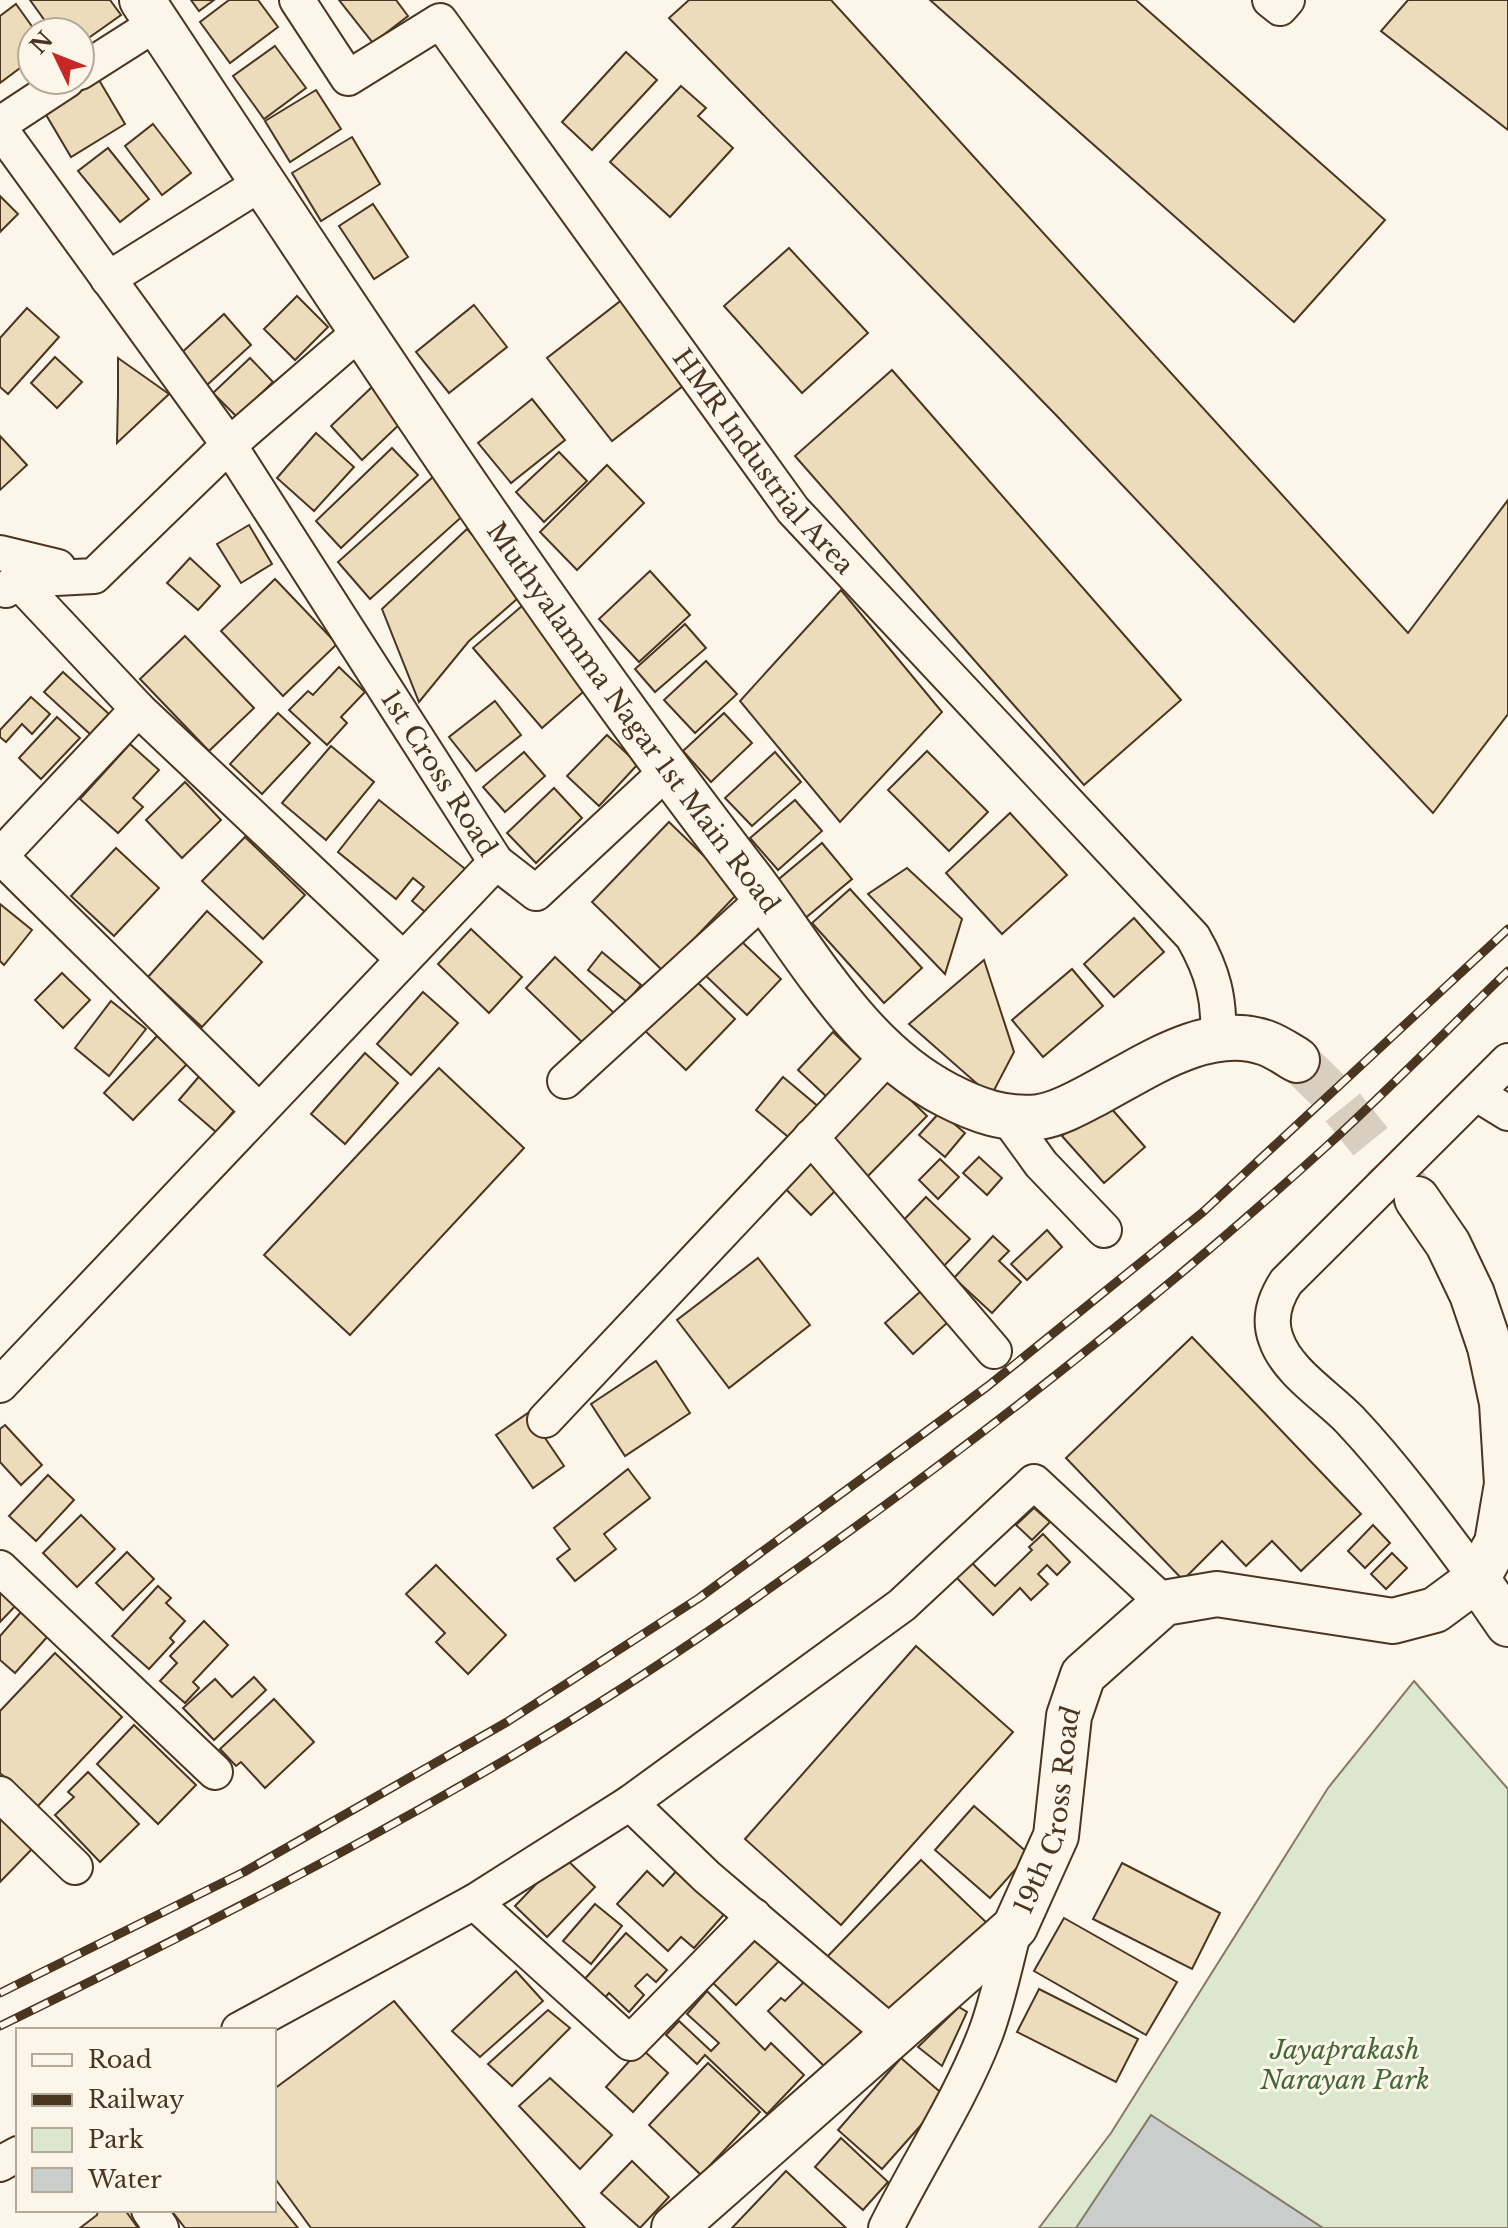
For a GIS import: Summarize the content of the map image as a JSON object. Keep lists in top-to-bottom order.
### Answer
{
  "streets": {
    "street": [
      "HMR Industrial Area",
      "Muthyalamma Nagar 1st Main Road",
      "1st Cross Road",
      "19th Cross Road"
    ]
  },
  "crossings": [
    ["HMR Industrial Area", "Muthyalamma Nagar 1st Main Road"]
  ],
  "parks": ["Jayaprakash Narayan Park"],
  "legend": [
    "Road",
    "Railway",
    "Park",
    "Water"
  ],
  "north": "top left"
}
